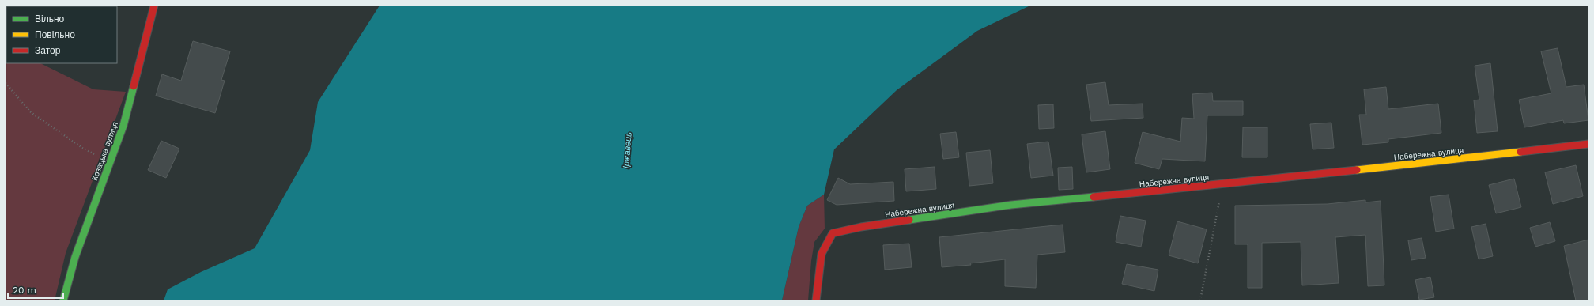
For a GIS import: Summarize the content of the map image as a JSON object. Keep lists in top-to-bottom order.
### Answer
{
  "streets": {
    "street": ["Козацька вулиця", "Набережна вулиця"]
  },
  "water": ["Іржавець"],
  "legend": ["Вільно", "Повільно", "Затор"],
  "scale_bar": "20 m"
}
